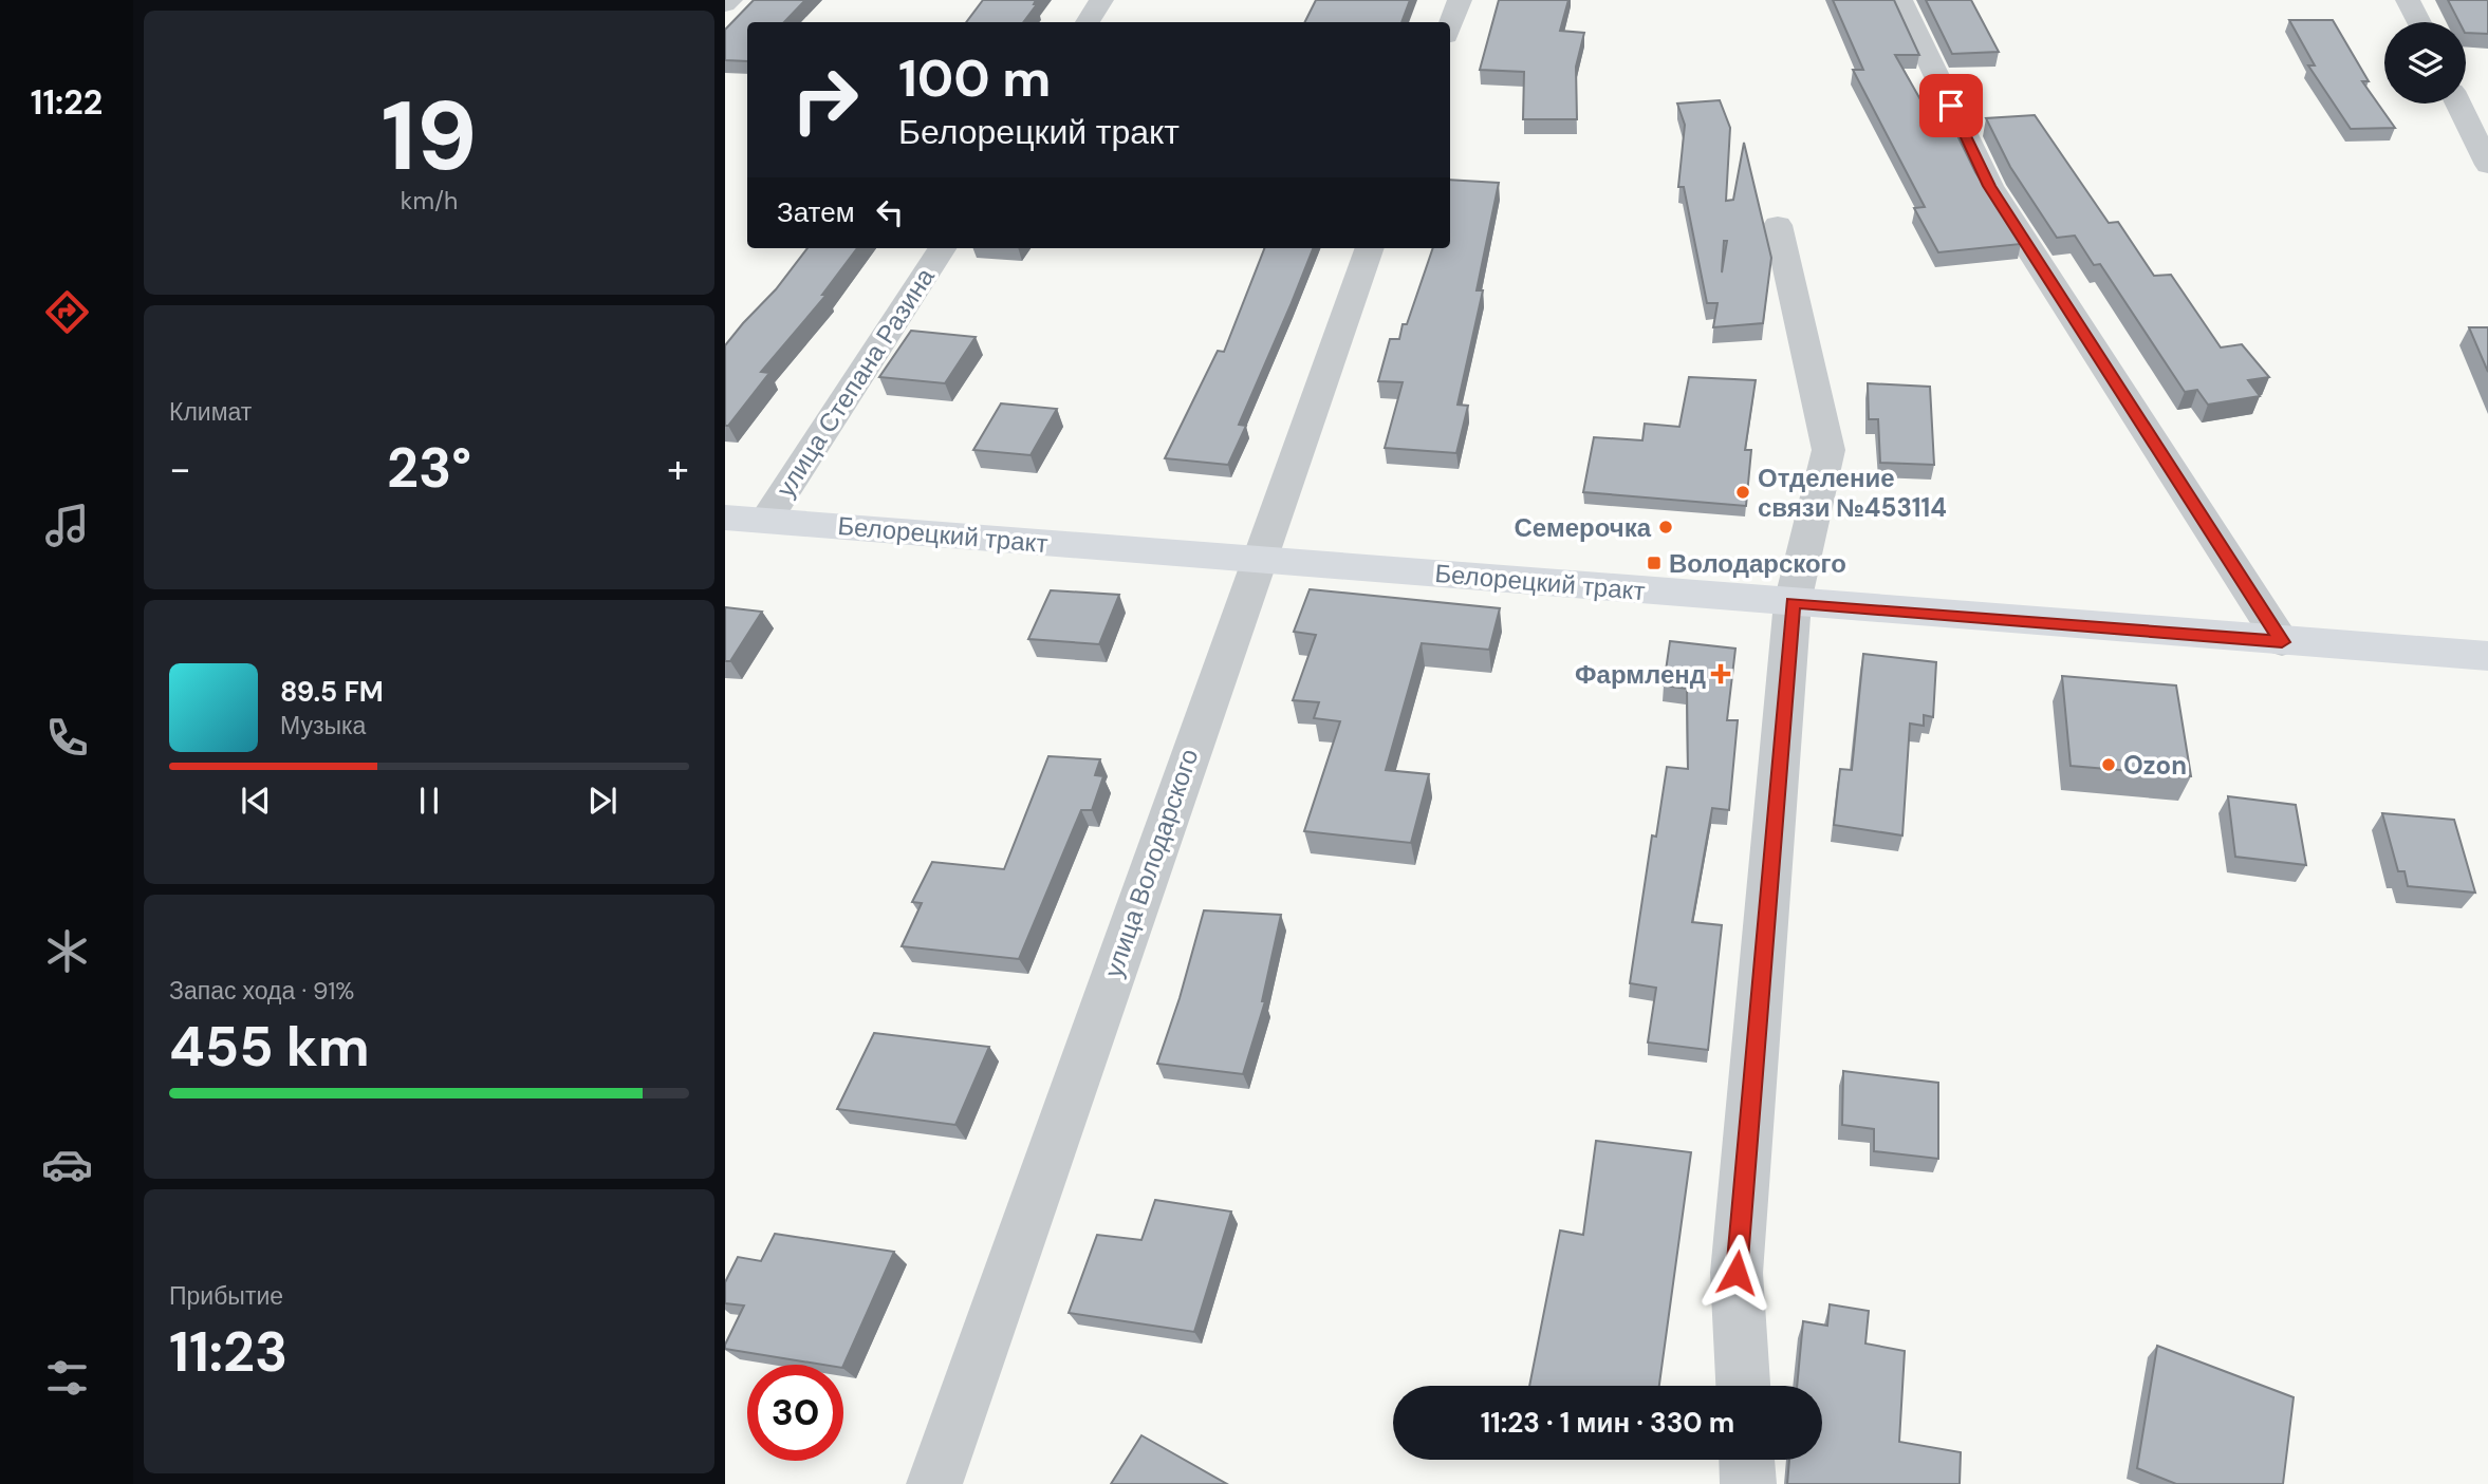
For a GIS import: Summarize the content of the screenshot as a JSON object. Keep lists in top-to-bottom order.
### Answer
{
  "streets": {
    "street": ["улица Степана Разина", "Белорецкий тракт", "улица Володарского"]
  },
  "crossings": [
    ["улица Степана Разина", "Белорецкий тракт"],
    ["Белорецкий тракт", "улица Володарского"]
  ],
  "places": {
    "other": ["Отделение связи №453114", "Семерочка", "Ozon"],
    "transit": ["Володарского"],
    "health": ["Фармленд"]
  },
  "page": {
    "tabs": "11:22",
    "tile": [
      ["19", "km/h"],
      "Климат",
      ["Запас хода · 91%", "455 km"],
      ["Прибытие", "11:23"]
    ],
    "turn": ["100 m", "Белорецкий тракт"],
    "then": "Затем",
    "heat": ["−", "23°", "+"],
    "song": ["89.5 FM", "Музыка"],
    "limit": "30",
    "trip": "11:23 · 1 мин · 330 m"
  }
}
